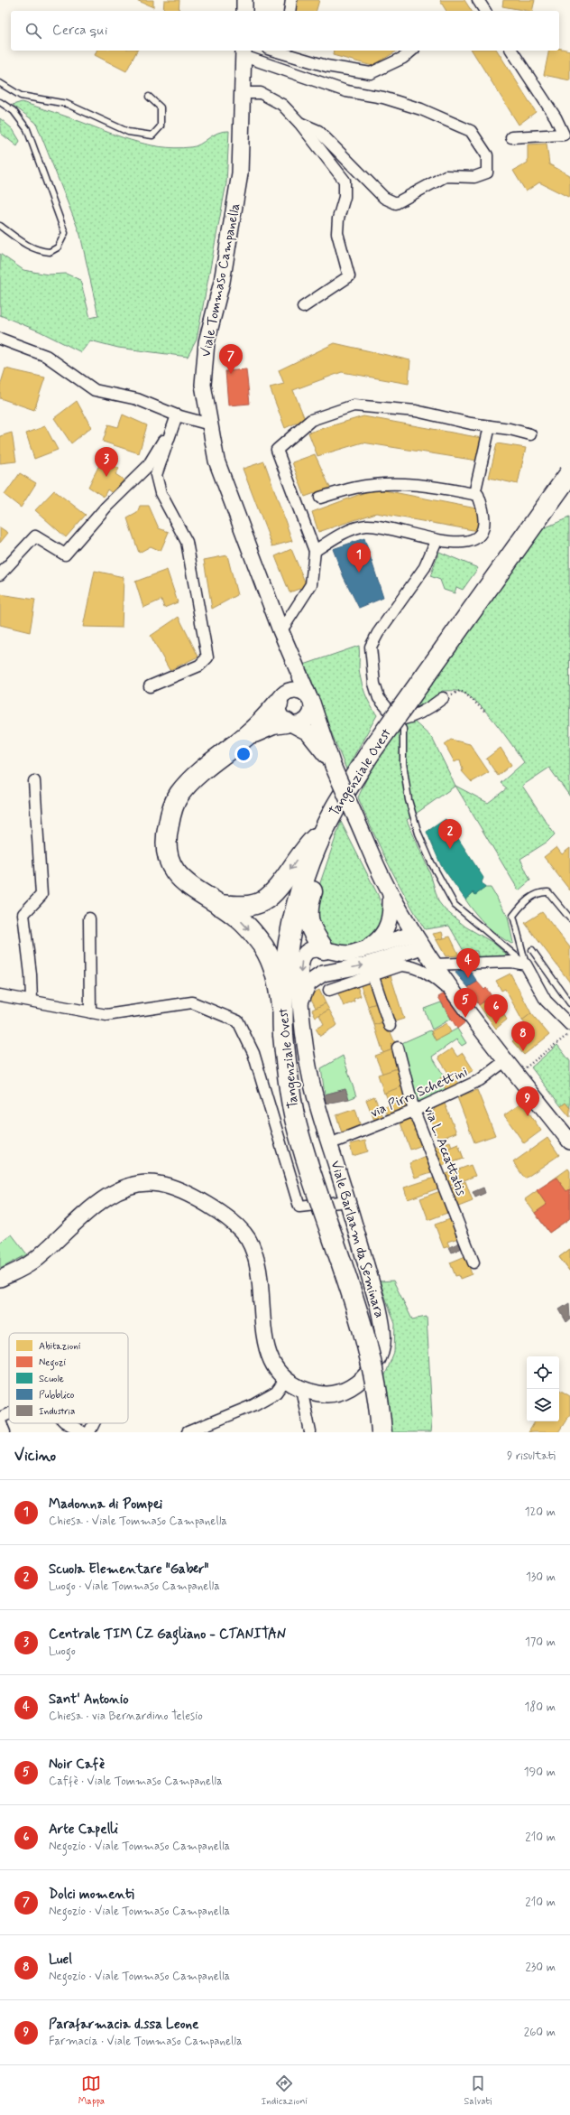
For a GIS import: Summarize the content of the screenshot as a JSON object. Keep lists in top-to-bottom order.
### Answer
{
  "streets": {
    "highway": ["Tangenziale Ovest"],
    "street": [
      "Viale Tommaso Campanella",
      "via Pirro Schettini",
      "via L. Accattatis",
      "Viale Barlaam da Seminara"
    ]
  },
  "crossings": [
    ["Viale Tommaso Campanella", "via Pirro Schettini"],
    ["via Pirro Schettini", "via L. Accattatis"]
  ],
  "legend": [
    "Abitazioni",
    "Negozi",
    "Scuole",
    "Pubblico",
    "Industria"
  ],
  "page": {
    "search": "Cerca qui",
    "pins": [
      "7",
      "3",
      "1",
      "2",
      "4",
      "5",
      "6",
      "8",
      "9"
    ],
    "heading": ["Vicino", "9 risultati"],
    "list": [
      {
        "mark": "1",
        "name": "Madonna di Pompei",
        "note": "Chiesa · Viale Tommaso Campanella",
        "value": "120 m"
      },
      {
        "mark": "2",
        "name": "Scuola Elementare \"Gaber\"",
        "note": "Luogo · Viale Tommaso Campanella",
        "value": "130 m"
      },
      {
        "mark": "3",
        "name": "Centrale TIM CZ Gagliano - CTANITAN",
        "note": "Luogo",
        "value": "170 m"
      },
      {
        "mark": "4",
        "name": "Sant' Antonio",
        "note": "Chiesa · via Bernardino Telesio",
        "value": "180 m"
      },
      {
        "mark": "5",
        "name": "Noir Cafè",
        "note": "Caffè · Viale Tommaso Campanella",
        "value": "190 m"
      },
      {
        "mark": "6",
        "name": "Arte Capelli",
        "note": "Negozio · Viale Tommaso Campanella",
        "value": "210 m"
      },
      {
        "mark": "7",
        "name": "Dolci momenti",
        "note": "Negozio · Viale Tommaso Campanella",
        "value": "210 m"
      },
      {
        "mark": "8",
        "name": "Luel",
        "note": "Negozio · Viale Tommaso Campanella",
        "value": "230 m"
      },
      {
        "mark": "9",
        "name": "Parafarmacia d.ssa Leone",
        "note": "Farmacia · Viale Tommaso Campanella",
        "value": "260 m"
      }
    ],
    "nav": ["Mappa", "Indicazioni", "Salvati"]
  }
}
